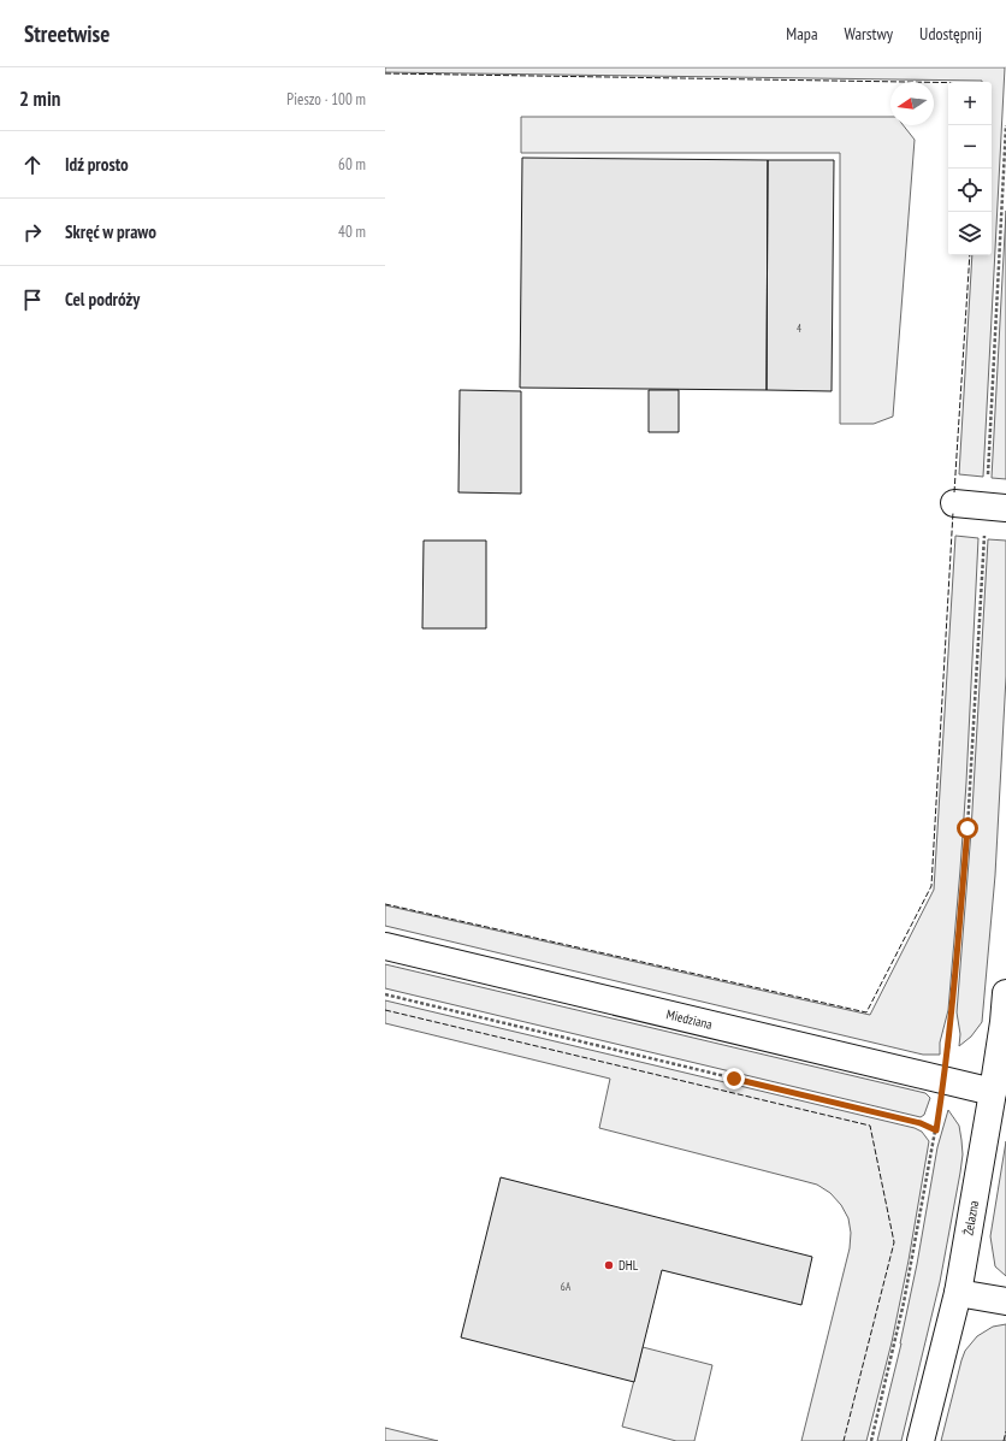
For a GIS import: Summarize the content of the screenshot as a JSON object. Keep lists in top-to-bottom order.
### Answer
{
  "streets": {
    "street": ["Miedziana", "Żelazna"]
  },
  "crossings": [
    ["Miedziana", "Żelazna"]
  ],
  "places": ["DHL"],
  "house_numbers": ["4", "6A"],
  "north": "left",
  "page": {
    "header": "Streetwise",
    "nav": ["Mapa", "Warstwy", "Udostępnij"],
    "heading": ["2 min", "Pieszo · 100 m"],
    "map_buttons": ["+", "−"],
    "list": [
      ["Idź prosto", "60 m"],
      ["Skręć w prawo", "40 m"],
      "Cel podróży"
    ]
  }
}
